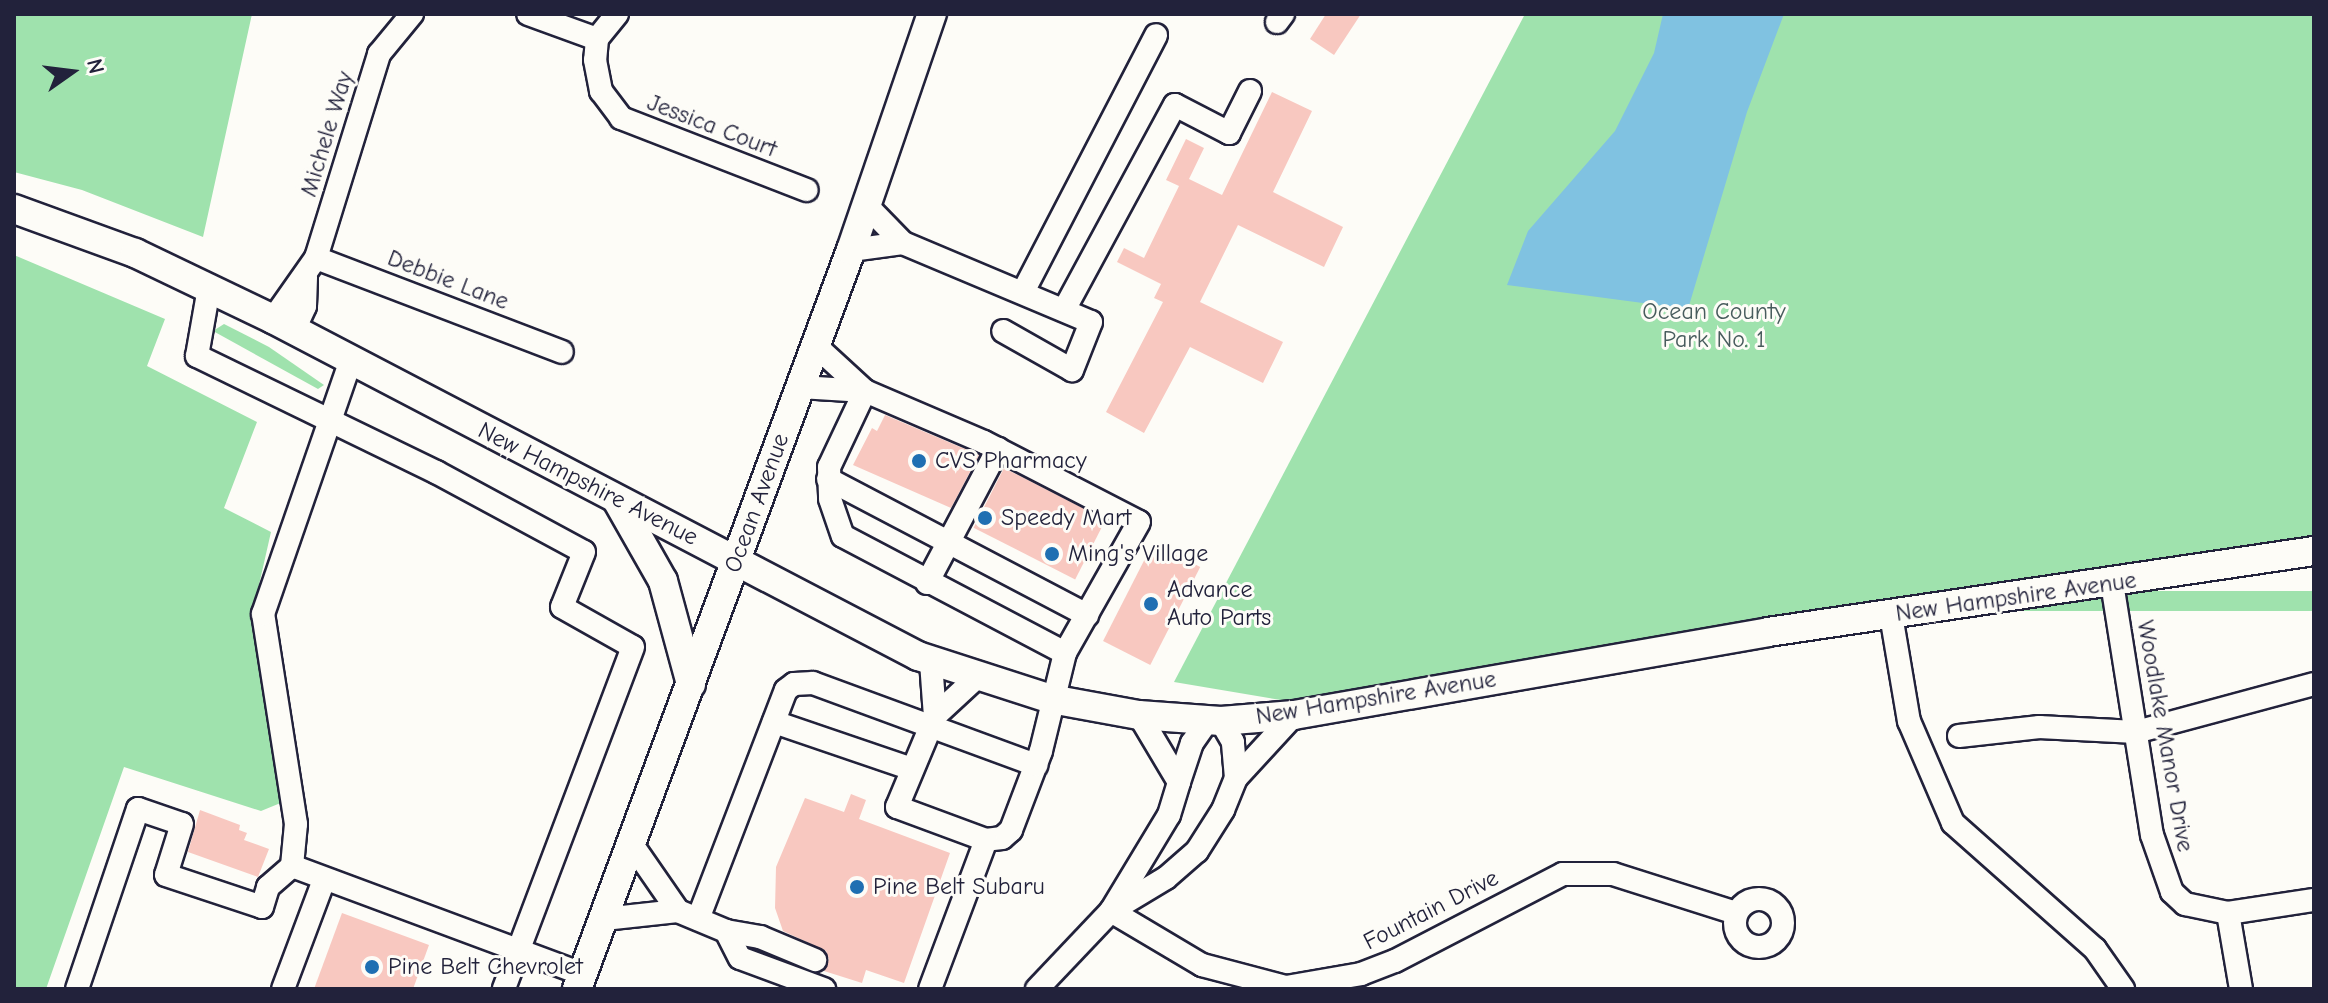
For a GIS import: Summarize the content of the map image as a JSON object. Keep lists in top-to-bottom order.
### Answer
{
  "streets": {
    "main road": ["New Hampshire Avenue", "Ocean Avenue"],
    "street": [
      "Jessica Court",
      "Michele Way",
      "Debbie Lane",
      "Woodlake Manor Drive",
      "Fountain Drive"
    ]
  },
  "crossings": [
    ["Michele Way", "Debbie Lane"],
    ["Michele Way", "New Hampshire Avenue"],
    ["New Hampshire Avenue", "Ocean Avenue"],
    ["New Hampshire Avenue", "Woodlake Manor Drive"]
  ],
  "parks": ["Ocean County Park No. 1"],
  "places": [
    "CVS Pharmacy",
    "Speedy Mart",
    "Ming's Village",
    "Advance Auto Parts",
    "Pine Belt Subaru",
    "Pine Belt Chevrolet"
  ],
  "north": "right"
}
